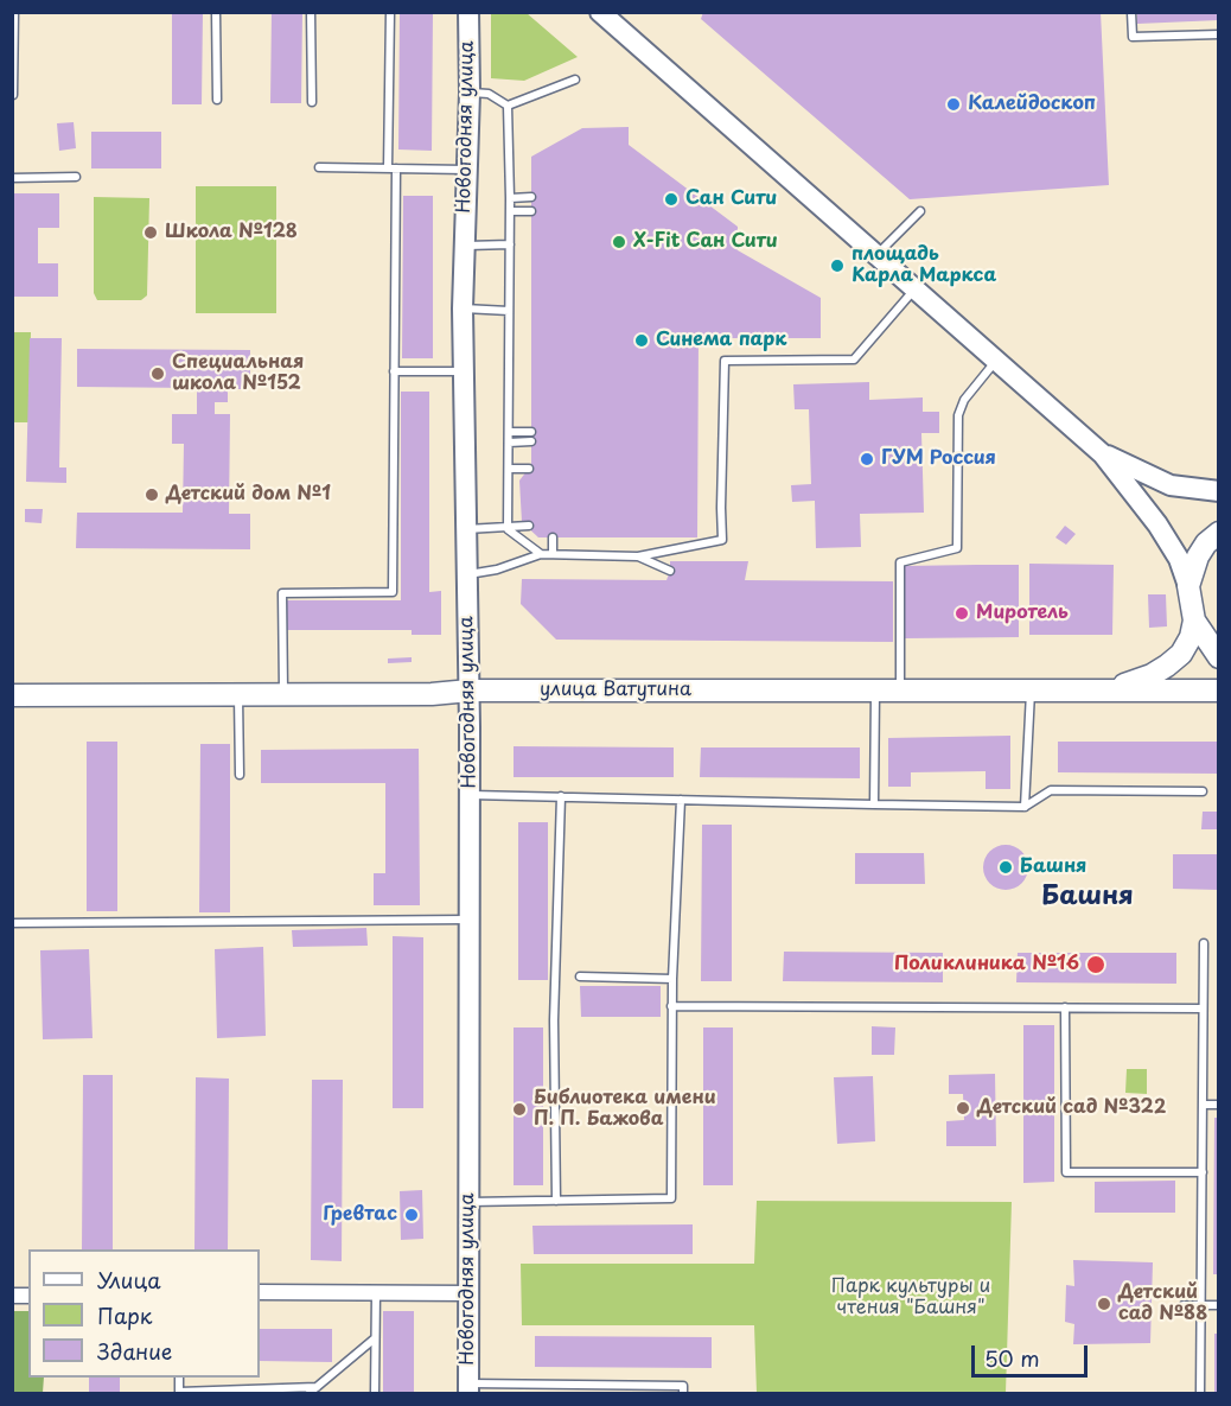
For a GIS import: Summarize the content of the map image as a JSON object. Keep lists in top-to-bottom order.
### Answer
{
  "streets": {
    "main road": ["улица Ватутина"],
    "street": ["Новогодняя улица"]
  },
  "crossings": [
    ["Новогодняя улица", "улица Ватутина"]
  ],
  "districts": ["Башня"],
  "parks": ["Парк культуры и чтения \"Башня\""],
  "places": [
    "Калейдоскоп",
    "Сан Сити",
    "Школа №128",
    "X-Fit Сан Сити",
    "площадь Карла Маркса",
    "Синема парк",
    "Специальная школа №152",
    "ГУМ Россия",
    "Детский дом №1",
    "Миротель",
    "Башня",
    "Поликлиника №16",
    "Детский сад №322",
    "Библиотека имени П. П. Бажова",
    "Гревтас",
    "Детский сад №88"
  ],
  "legend": ["Улица", "Парк", "Здание"],
  "scale_bar": "50 m"
}
